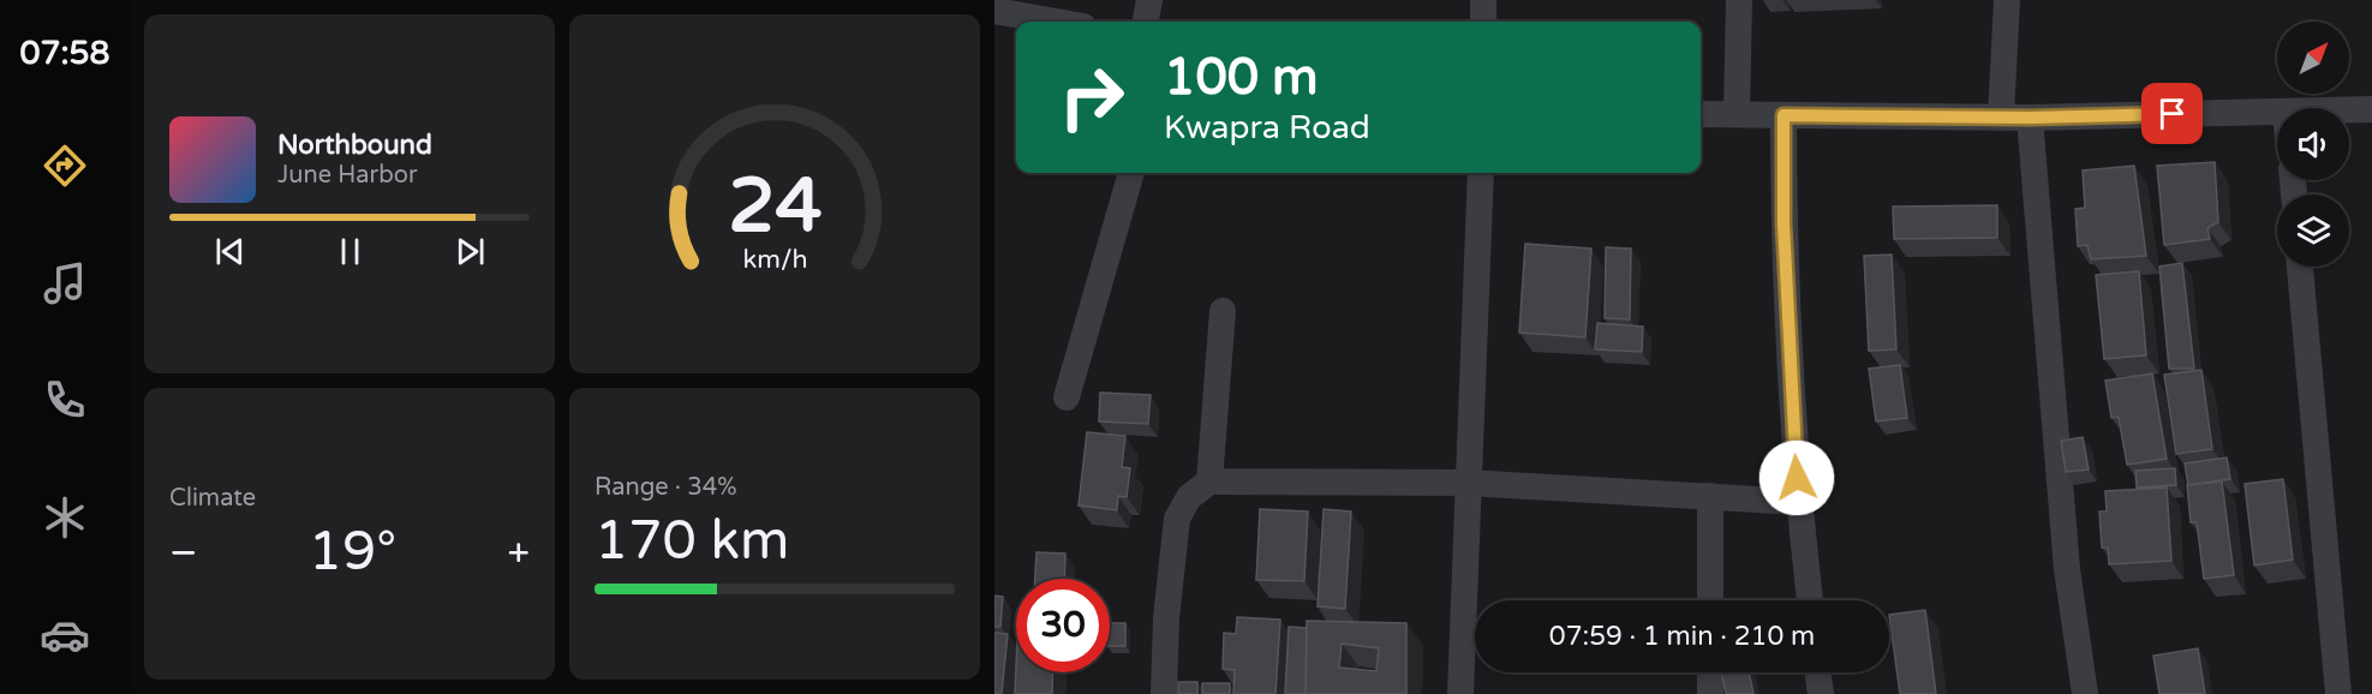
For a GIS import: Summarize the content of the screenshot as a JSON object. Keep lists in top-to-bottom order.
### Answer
{
  "north": "top right",
  "page": {
    "tabs": "07:58",
    "turn": ["100 m", "Kwapra Road"],
    "song": ["Northbound", "June Harbor"],
    "tile": [
      "Climate",
      ["Range · 34%", "170 km"]
    ],
    "heat": ["−", "19°", "+"],
    "limit": "30",
    "trip": "07:59 · 1 min · 210 m",
    "gauge": ["24", "km/h"]
  }
}
